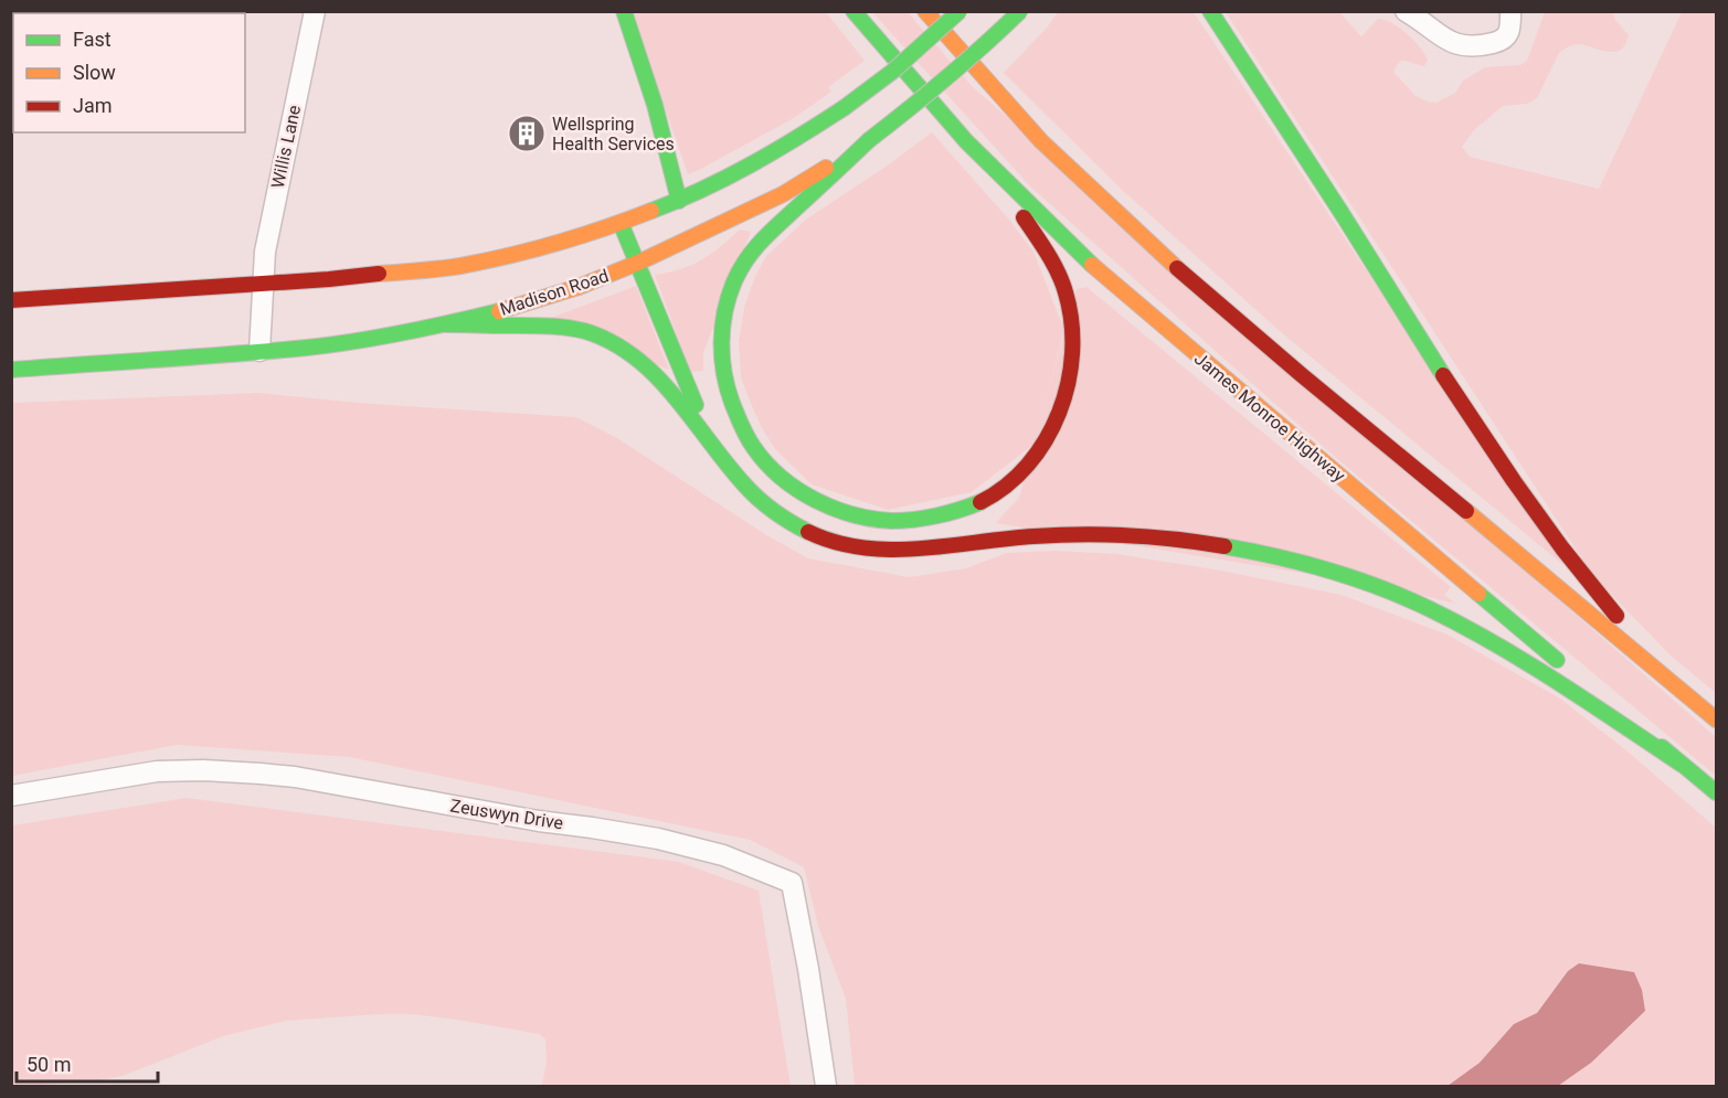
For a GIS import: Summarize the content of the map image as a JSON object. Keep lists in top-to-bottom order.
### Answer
{
  "streets": {
    "main road": ["Madison Road", "James Monroe Highway"],
    "street": ["Willis Lane", "Zeuswyn Drive"]
  },
  "crossings": [
    ["Willis Lane", "Madison Road"]
  ],
  "places": {
    "building": ["Wellspring Health Services"]
  },
  "legend": ["Fast", "Slow", "Jam"],
  "scale_bar": "50 m"
}
